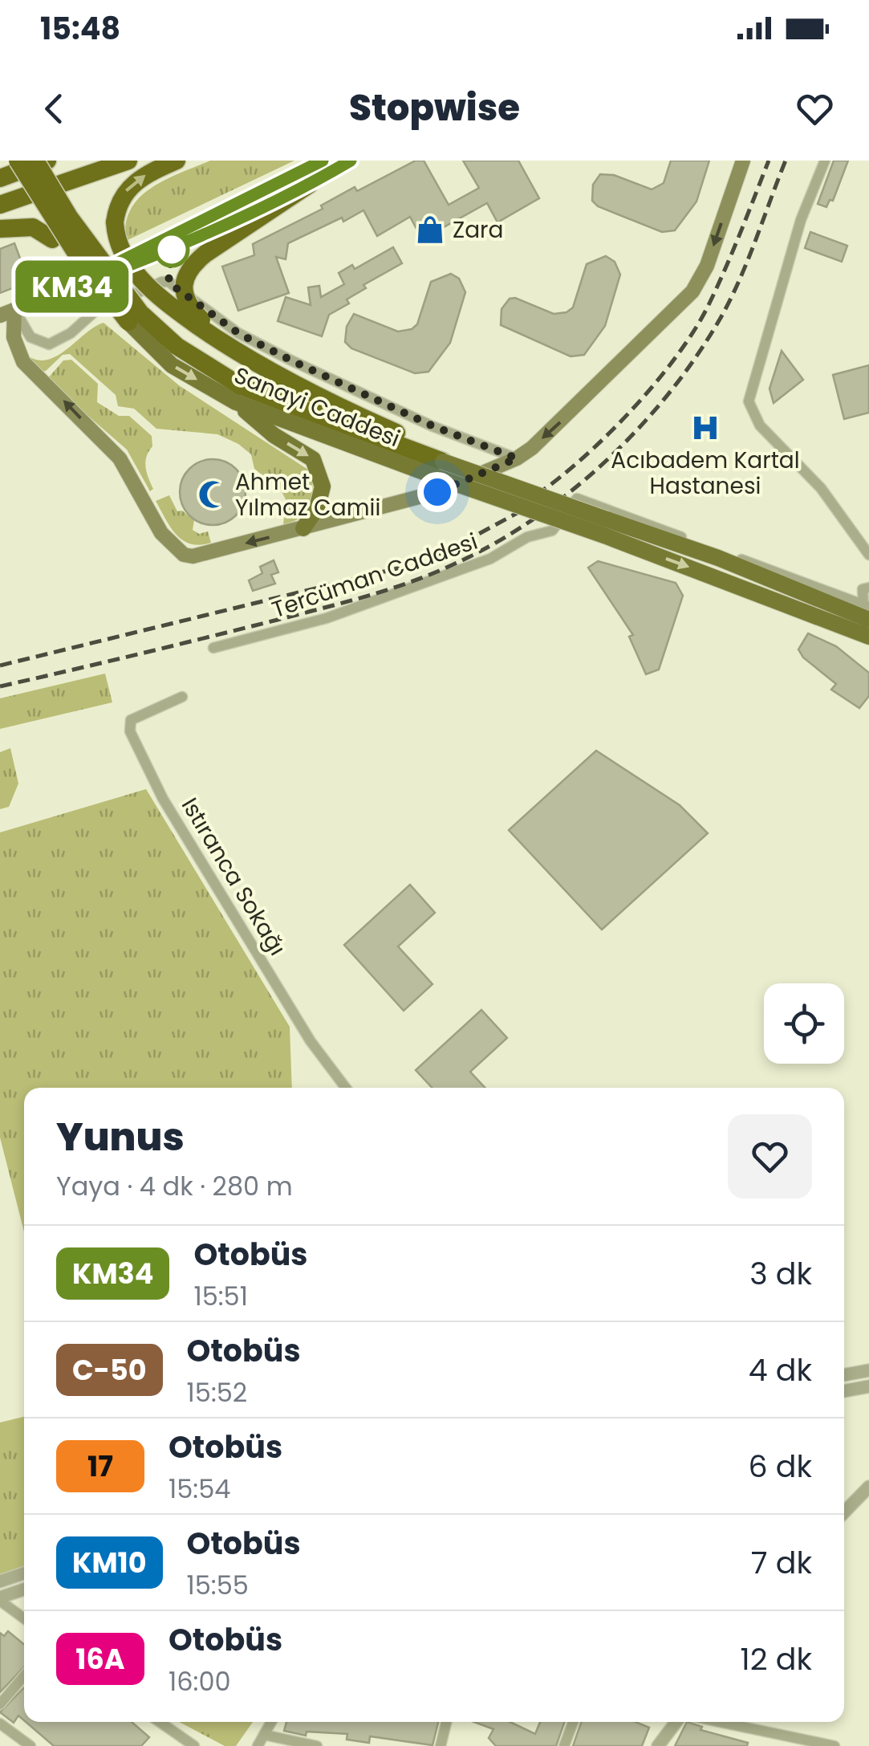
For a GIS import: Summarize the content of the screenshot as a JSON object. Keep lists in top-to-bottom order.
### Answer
{
  "streets": {
    "main road": ["Sanayi Caddesi"],
    "street": ["Tercüman Caddesi", "Istıranca Sokağı"]
  },
  "crossings": [
    ["Sanayi Caddesi", "Tercüman Caddesi"]
  ],
  "places": {
    "shop": ["Zara"],
    "hospital": ["Acıbadem Kartal Hastanesi"],
    "mosque": ["Ahmet Yılmaz Camii"]
  },
  "lines": ["bus line KM34"],
  "page": {
    "status": "15:48",
    "header": "Stopwise",
    "on_map": "KM34",
    "heading": ["Yunus", "Yaya · 4 dk · 280 m"],
    "list": [
      {
        "mark": "KM34",
        "name": "Otobüs",
        "note": "15:51",
        "value": "3 dk"
      },
      {
        "mark": "C-50",
        "name": "Otobüs",
        "note": "15:52",
        "value": "4 dk"
      },
      {
        "mark": "17",
        "name": "Otobüs",
        "note": "15:54",
        "value": "6 dk"
      },
      {
        "mark": "KM10",
        "name": "Otobüs",
        "note": "15:55",
        "value": "7 dk"
      },
      {
        "mark": "16A",
        "name": "Otobüs",
        "note": "16:00",
        "value": "12 dk"
      }
    ]
  }
}
